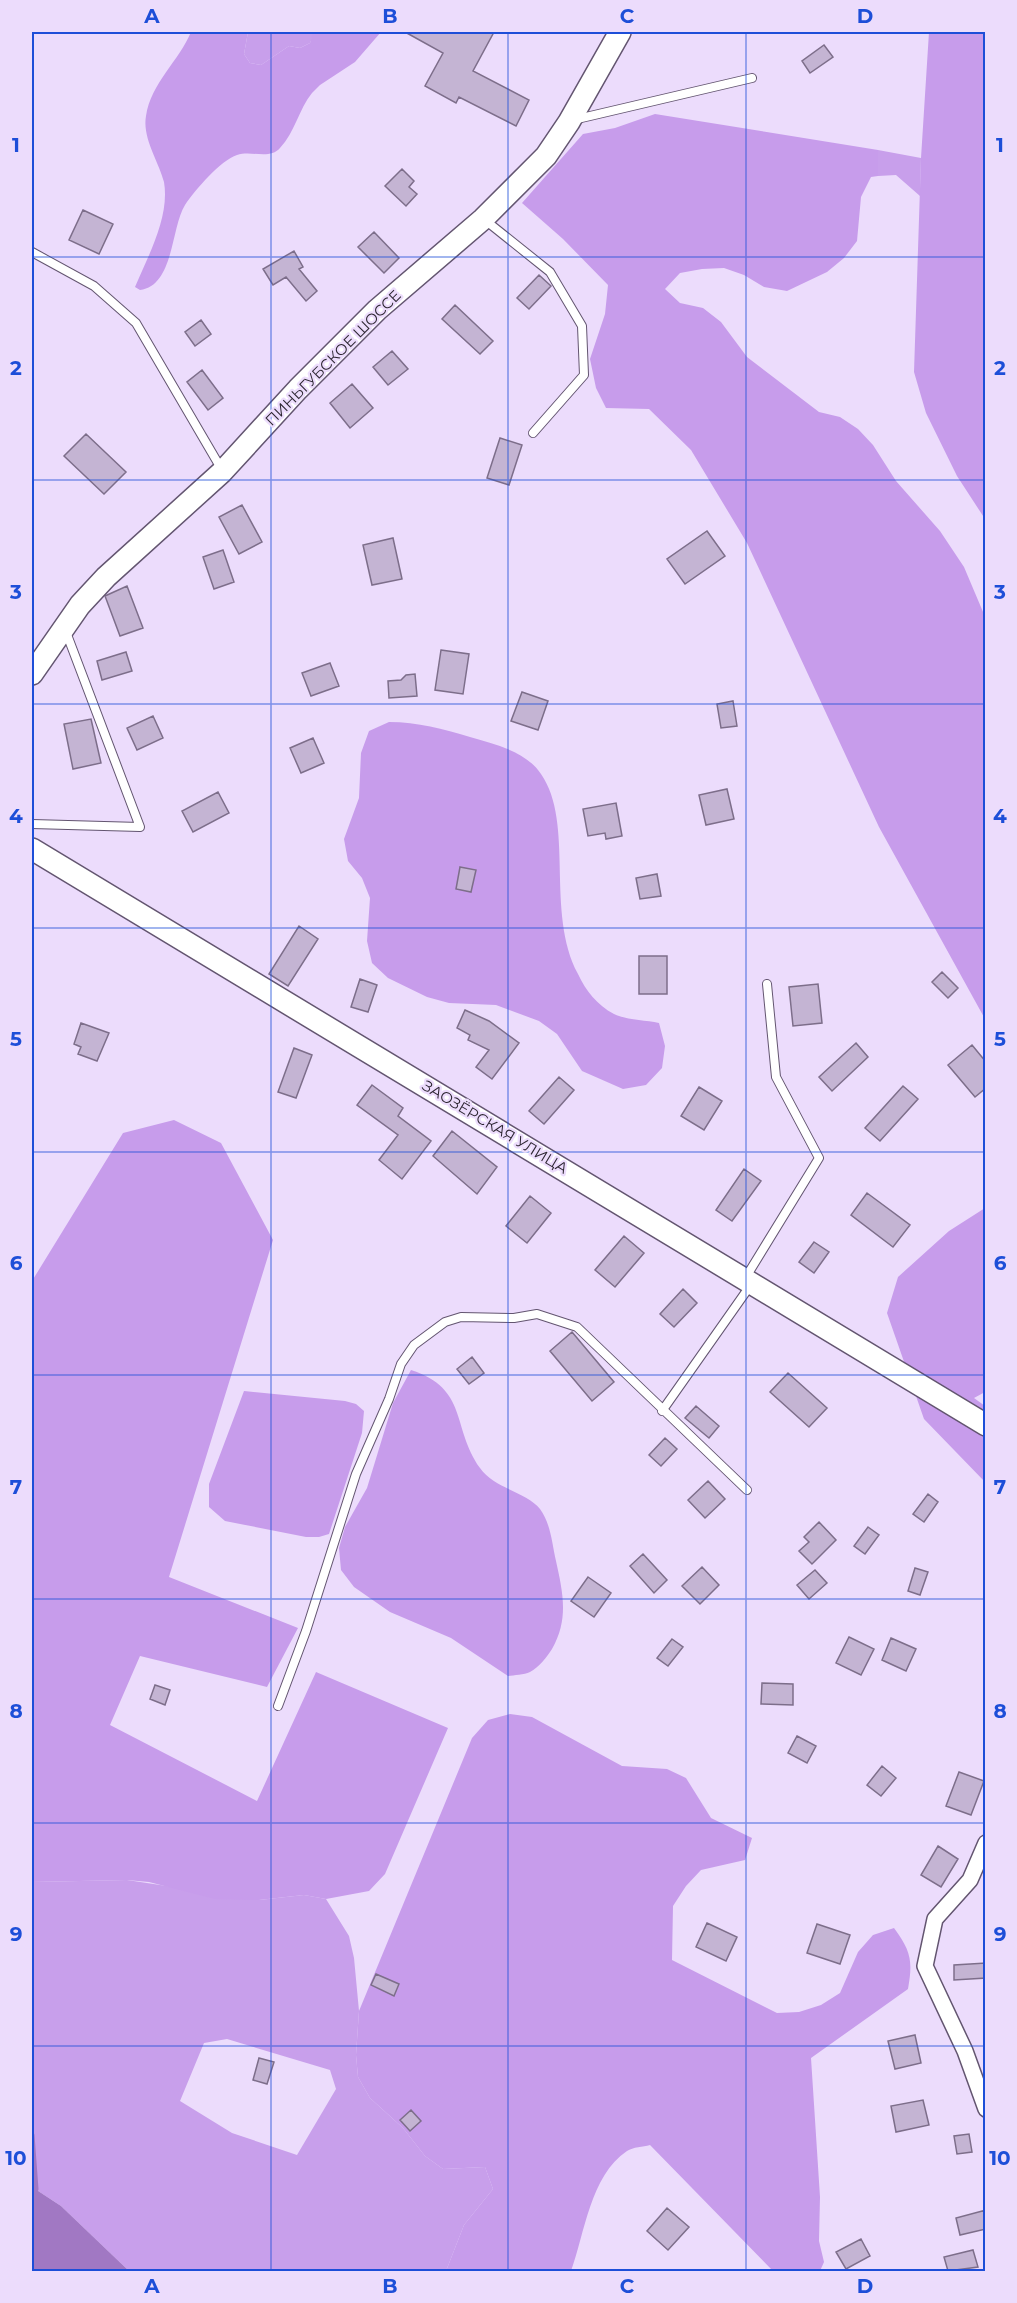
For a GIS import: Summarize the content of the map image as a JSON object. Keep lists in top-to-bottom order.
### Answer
{
  "streets": {
    "street": ["ПИНЬГУБСКОЕ ШОССЕ", "ЗАОЗЁРСКАЯ УЛИЦА"]
  },
  "grid": {
    "columns": [
      "A",
      "B",
      "C",
      "D"
    ],
    "rows": [
      "1",
      "2",
      "3",
      "4",
      "5",
      "6",
      "7",
      "8",
      "9",
      "10"
    ]
  }
}
